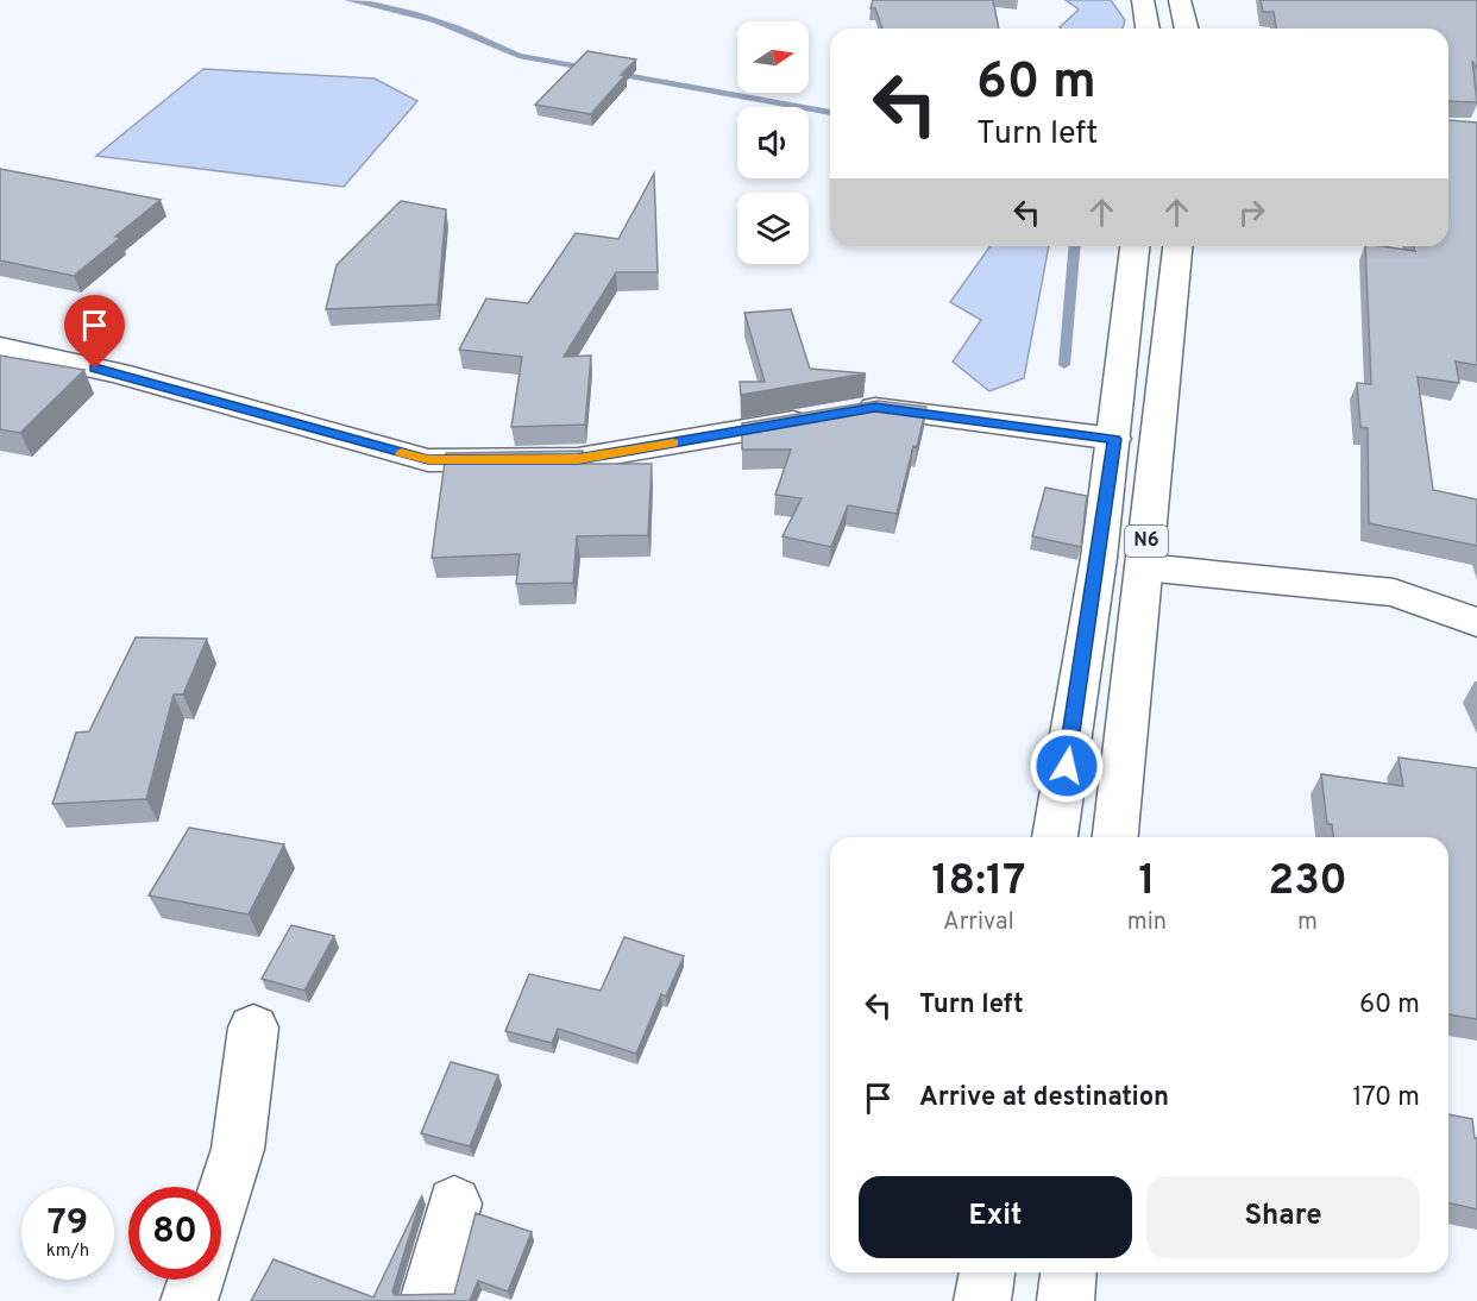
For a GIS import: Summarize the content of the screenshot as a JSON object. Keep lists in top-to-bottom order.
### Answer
{
  "streets": {
    "main road": ["N6"]
  },
  "north": "right",
  "page": {
    "turn": ["60 m", "Turn left"],
    "eta": [
      "18:17",
      "Arrival",
      "1",
      "min",
      "230",
      "m"
    ],
    "list": [
      {
        "name": "Turn left",
        "value": "60 m"
      },
      {
        "name": "Arrive at destination",
        "value": "170 m"
      }
    ],
    "buttons": ["Exit", "Share"],
    "speed": "79 km/h",
    "limit": "80"
  }
}
